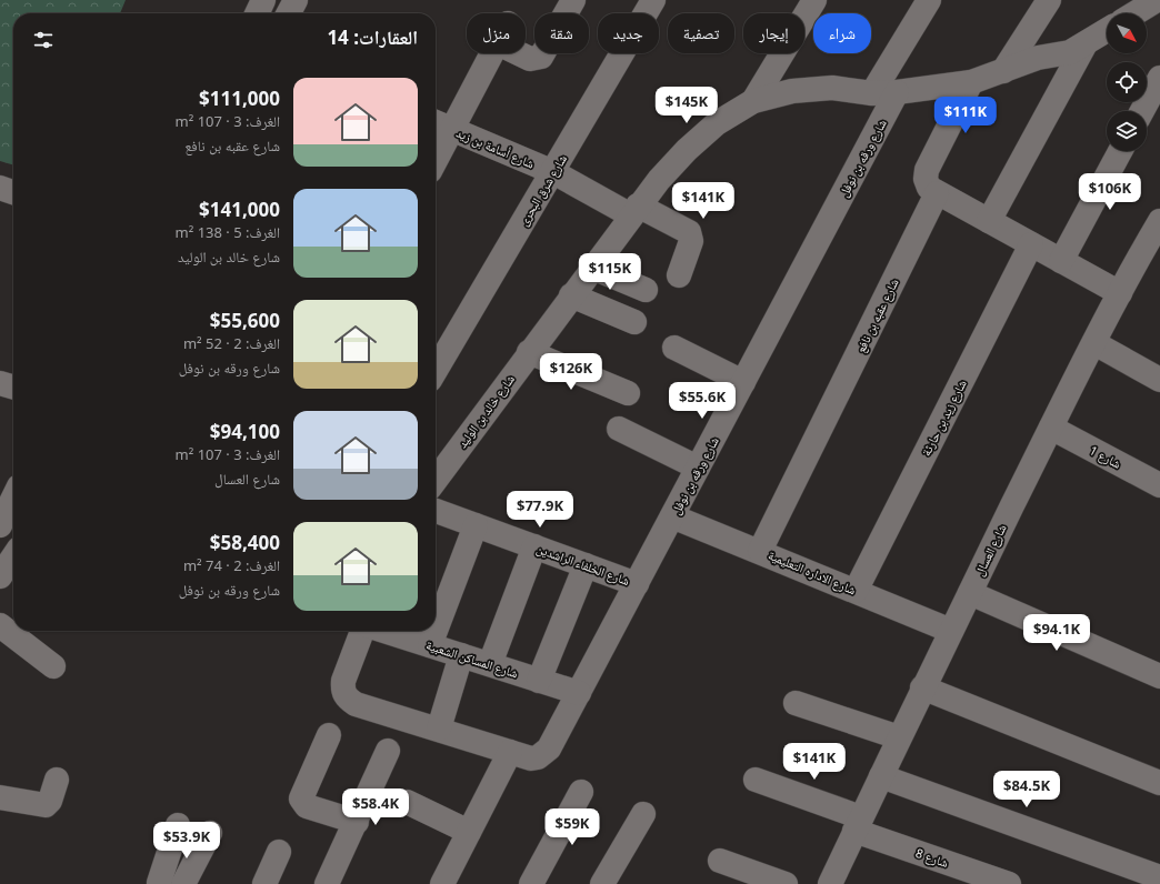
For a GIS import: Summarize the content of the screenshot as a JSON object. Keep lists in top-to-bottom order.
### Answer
{
  "streets": {
    "street": [
      "شارع أسامة بن زيد",
      "شارع ورقه بن نوفل",
      "شارع شرق البحرى",
      "شارع عقبه بن نافع",
      "شارع خالد بن الوليد",
      "شارع زيد بن حارثة",
      "شارع 1",
      "شارع العسال",
      "شارع الخلفاء الراشدين",
      "شارع الاداره التعليمية",
      "شارع المساكن الشعبية",
      "شارع 8"
    ]
  },
  "crossings": [
    ["شارع أسامة بن زيد", "شارع شرق البحرى"],
    ["شارع أسامة بن زيد", "شارع خالد بن الوليد"],
    ["شارع ورقه بن نوفل", "شارع خالد بن الوليد"],
    ["شارع ورقه بن نوفل", "شارع الخلفاء الراشدين"],
    ["شارع ورقه بن نوفل", "شارع الاداره التعليمية"],
    ["شارع ورقه بن نوفل", "شارع المساكن الشعبية"],
    ["شارع عقبه بن نافع", "شارع الاداره التعليمية"],
    ["شارع زيد بن حارثة", "شارع الاداره التعليمية"],
    ["شارع 1", "شارع العسال"],
    ["شارع العسال", "شارع الاداره التعليمية"],
    ["شارع العسال", "شارع 8"]
  ],
  "north": "bottom right",
  "page": {
    "chip": [
      "شراء",
      "إيجار",
      "تصفية",
      "جديد",
      "شقة",
      "منزل"
    ],
    "heading": "العقارات: 14",
    "list": [
      {
        "name": "$111,000",
        "note": "الغرف: 3 · 107 m² · شارع عقبه بن نافع"
      },
      {
        "name": "$141,000",
        "note": "الغرف: 5 · 138 m² · شارع خالد بن الوليد"
      },
      {
        "name": "$55,600",
        "note": "الغرف: 2 · 52 m² · شارع ورقه بن نوفل"
      },
      {
        "name": "$94,100",
        "note": "الغرف: 3 · 107 m² · شارع العسال"
      },
      {
        "name": "$58,400",
        "note": "الغرف: 2 · 74 m² · شارع ورقه بن نوفل"
      }
    ],
    "price": [
      "$145K",
      "$111K",
      "$106K",
      "$141K",
      "$115K",
      "$126K",
      "$55.6K",
      "$77.9K",
      "$94.1K",
      "$141K",
      "$84.5K",
      "$58.4K",
      "$59K",
      "$53.9K"
    ]
  }
}
